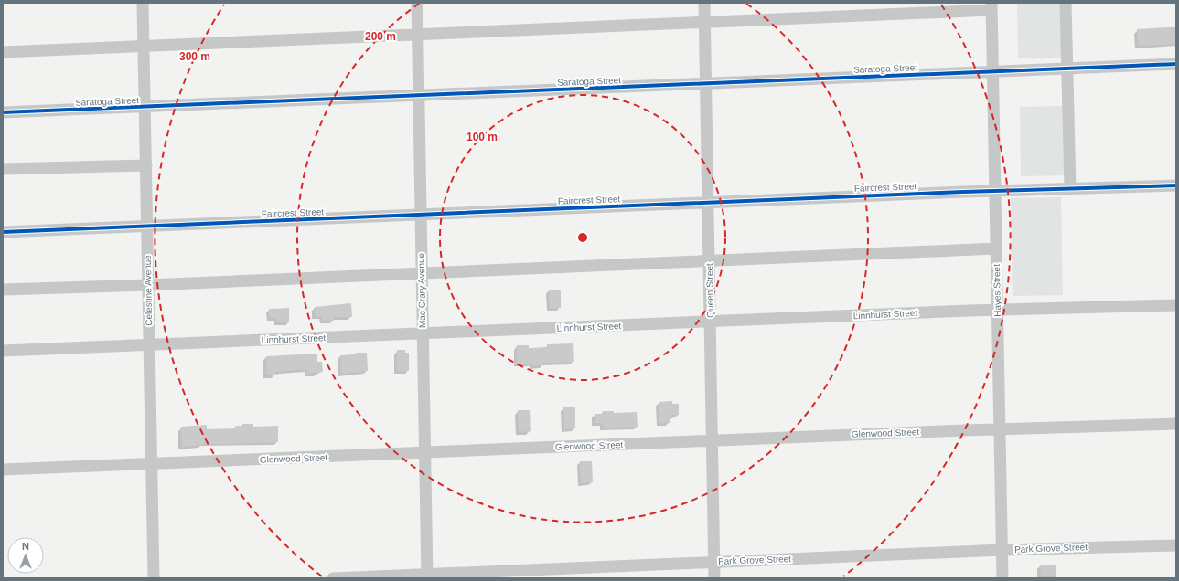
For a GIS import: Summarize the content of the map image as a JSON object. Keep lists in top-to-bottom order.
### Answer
{
  "streets": {
    "street": [
      "Saratoga Street",
      "Faircrest Street",
      "Celestine Avenue",
      "Mac Crary Avenue",
      "Queen Street",
      "Hayes Street",
      "Linnhurst Street",
      "Glenwood Street",
      "Park Grove Street"
    ]
  },
  "crossings": [
    ["Saratoga Street", "Celestine Avenue"],
    ["Saratoga Street", "Mac Crary Avenue"],
    ["Saratoga Street", "Queen Street"],
    ["Saratoga Street", "Hayes Street"],
    ["Faircrest Street", "Celestine Avenue"],
    ["Faircrest Street", "Mac Crary Avenue"],
    ["Faircrest Street", "Queen Street"],
    ["Faircrest Street", "Hayes Street"],
    ["Celestine Avenue", "Linnhurst Street"],
    ["Celestine Avenue", "Glenwood Street"],
    ["Mac Crary Avenue", "Linnhurst Street"],
    ["Mac Crary Avenue", "Glenwood Street"],
    ["Mac Crary Avenue", "Park Grove Street"],
    ["Queen Street", "Linnhurst Street"],
    ["Queen Street", "Glenwood Street"],
    ["Queen Street", "Park Grove Street"],
    ["Hayes Street", "Linnhurst Street"],
    ["Hayes Street", "Glenwood Street"],
    ["Hayes Street", "Park Grove Street"]
  ],
  "north": "top",
  "rings": ["200 m", "300 m", "100 m"]
}
